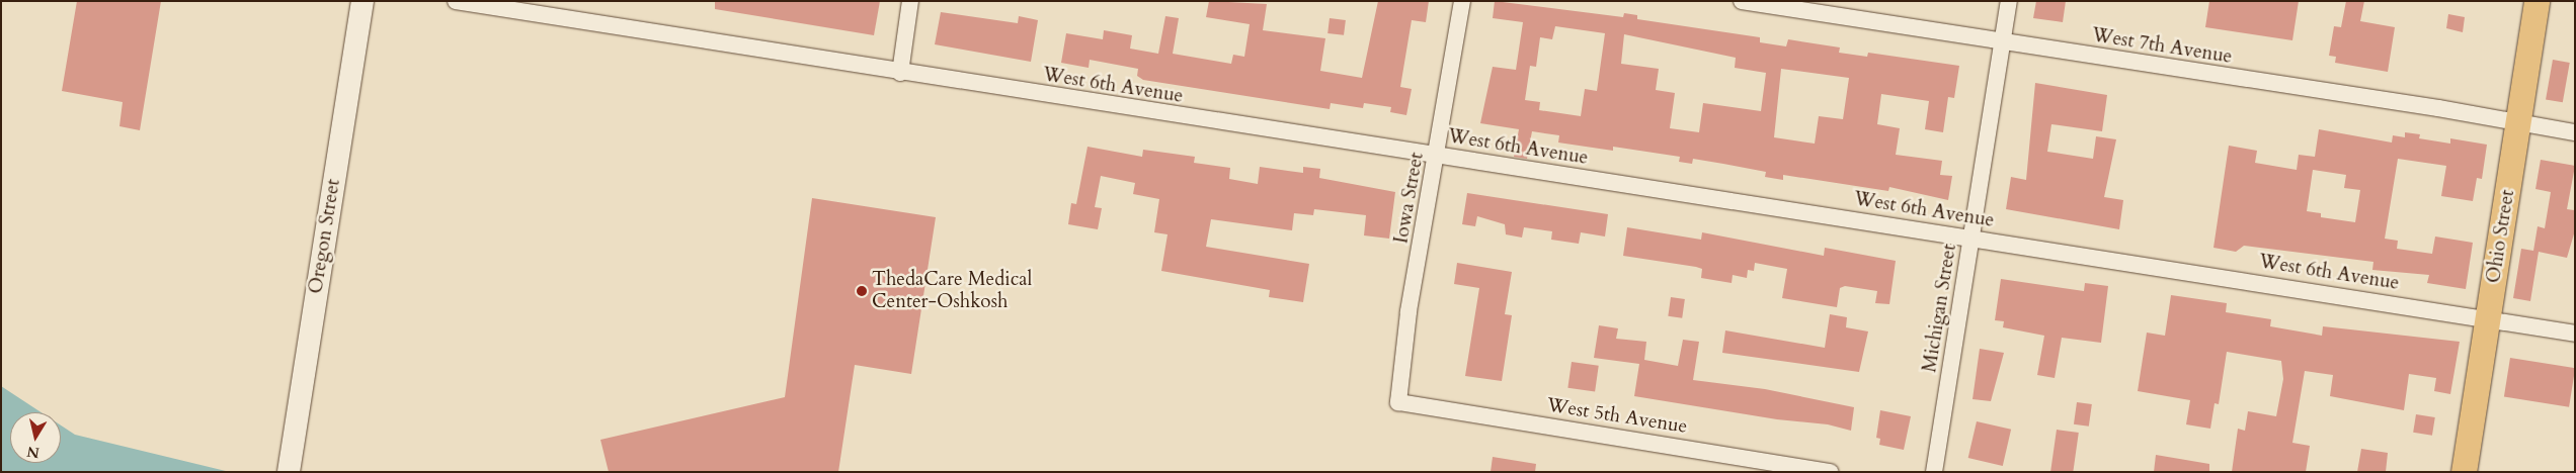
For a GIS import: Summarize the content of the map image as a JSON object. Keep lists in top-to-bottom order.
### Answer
{
  "streets": {
    "main road": ["Oregon Street", "Ohio Street"],
    "street": [
      "West 7th Avenue",
      "West 6th Avenue",
      "Iowa Street",
      "Michigan Street",
      "West 5th Avenue"
    ]
  },
  "crossings": [
    ["West 7th Avenue", "Ohio Street"],
    ["West 7th Avenue", "Michigan Street"],
    ["West 6th Avenue", "Iowa Street"],
    ["West 6th Avenue", "Ohio Street"],
    ["West 6th Avenue", "Michigan Street"],
    ["Iowa Street", "West 5th Avenue"]
  ],
  "places": ["ThedaCare Medical Center-Oshkosh"],
  "north": "bottom"
}
